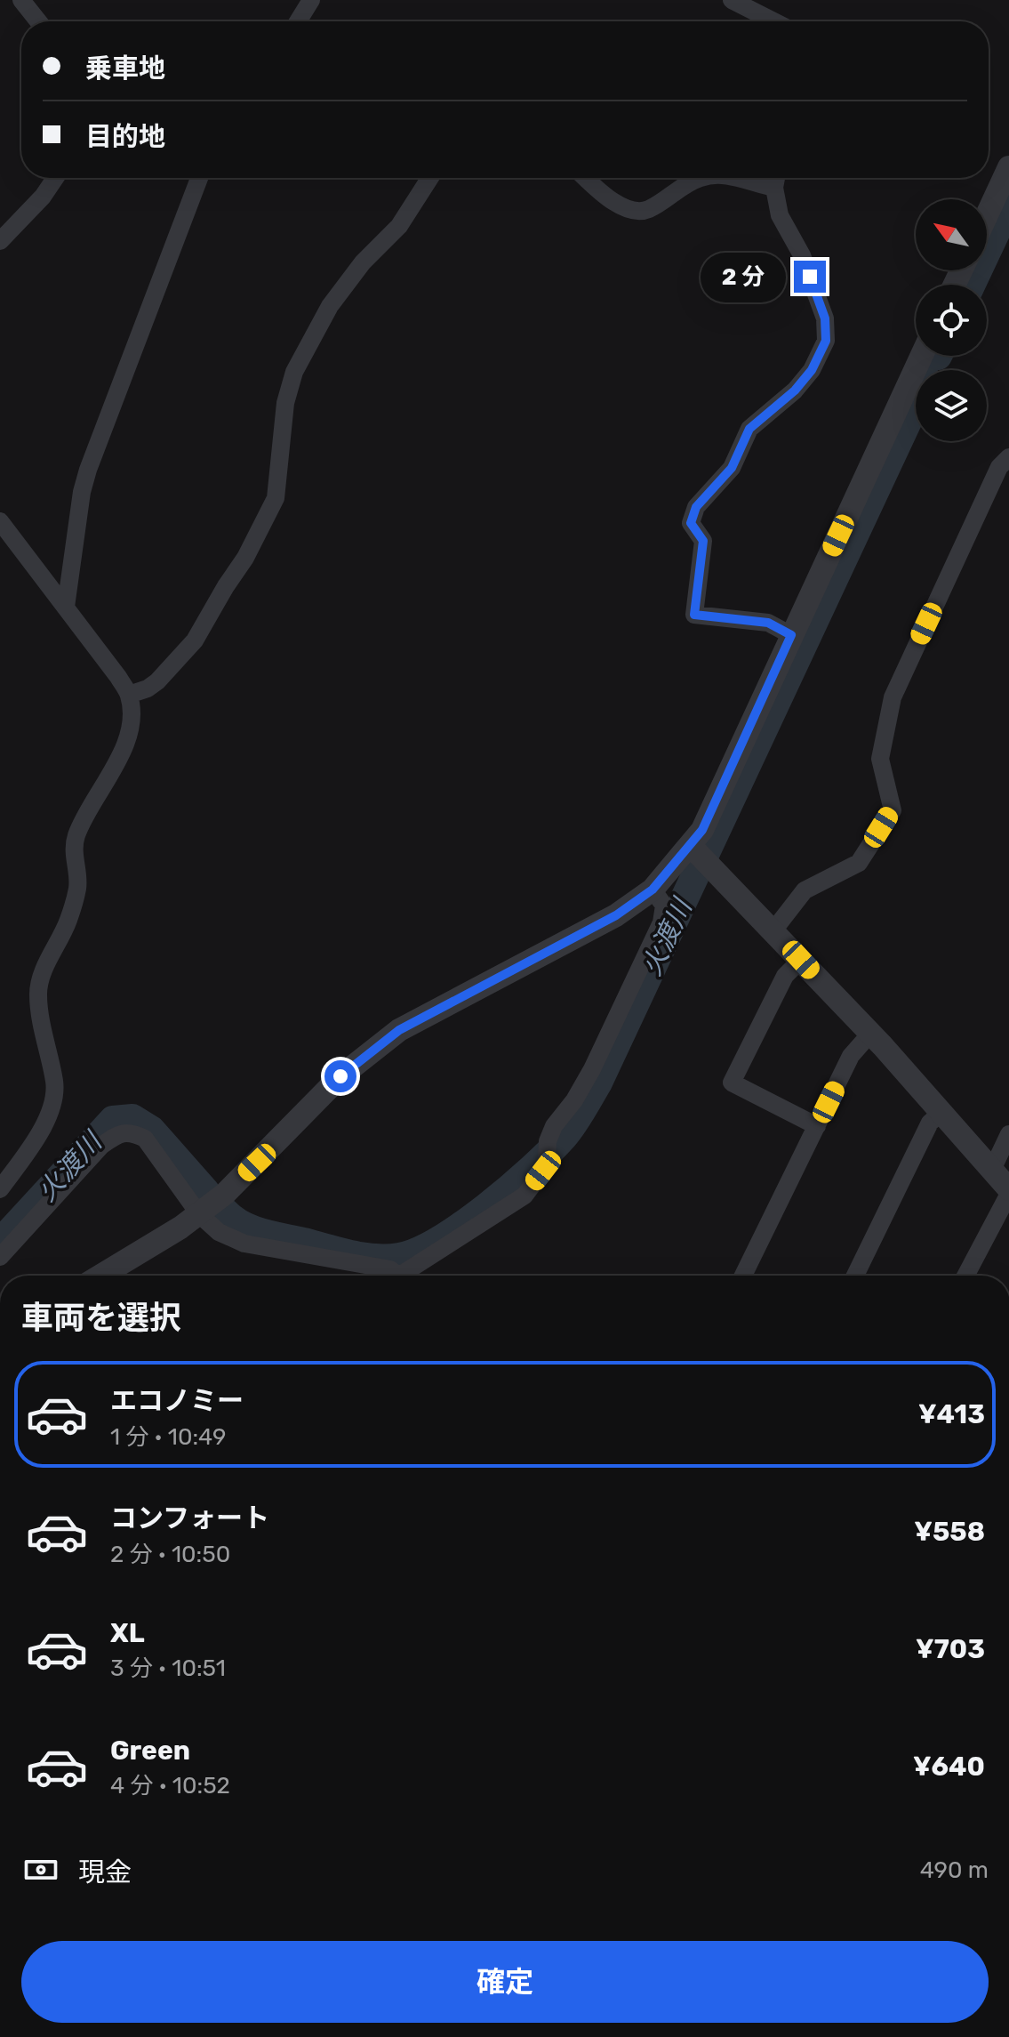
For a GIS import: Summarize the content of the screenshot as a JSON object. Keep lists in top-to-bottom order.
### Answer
{
  "water": ["火渡川"],
  "north": "top left",
  "page": {
    "banner": ["乗車地", "目的地"],
    "bubble": "2 分",
    "heading": "車両を選択",
    "list": [
      {
        "name": "エコノミー",
        "note": "1 分 · 10:49",
        "value": "¥413"
      },
      {
        "name": "コンフォート",
        "note": "2 分 · 10:50",
        "value": "¥558"
      },
      {
        "name": "XL",
        "note": "3 分 · 10:51",
        "value": "¥703"
      },
      {
        "name": "Green",
        "note": "4 分 · 10:52",
        "value": "¥640"
      }
    ],
    "pay": ["現金", "490 m"],
    "buttons": "確定"
  }
}
